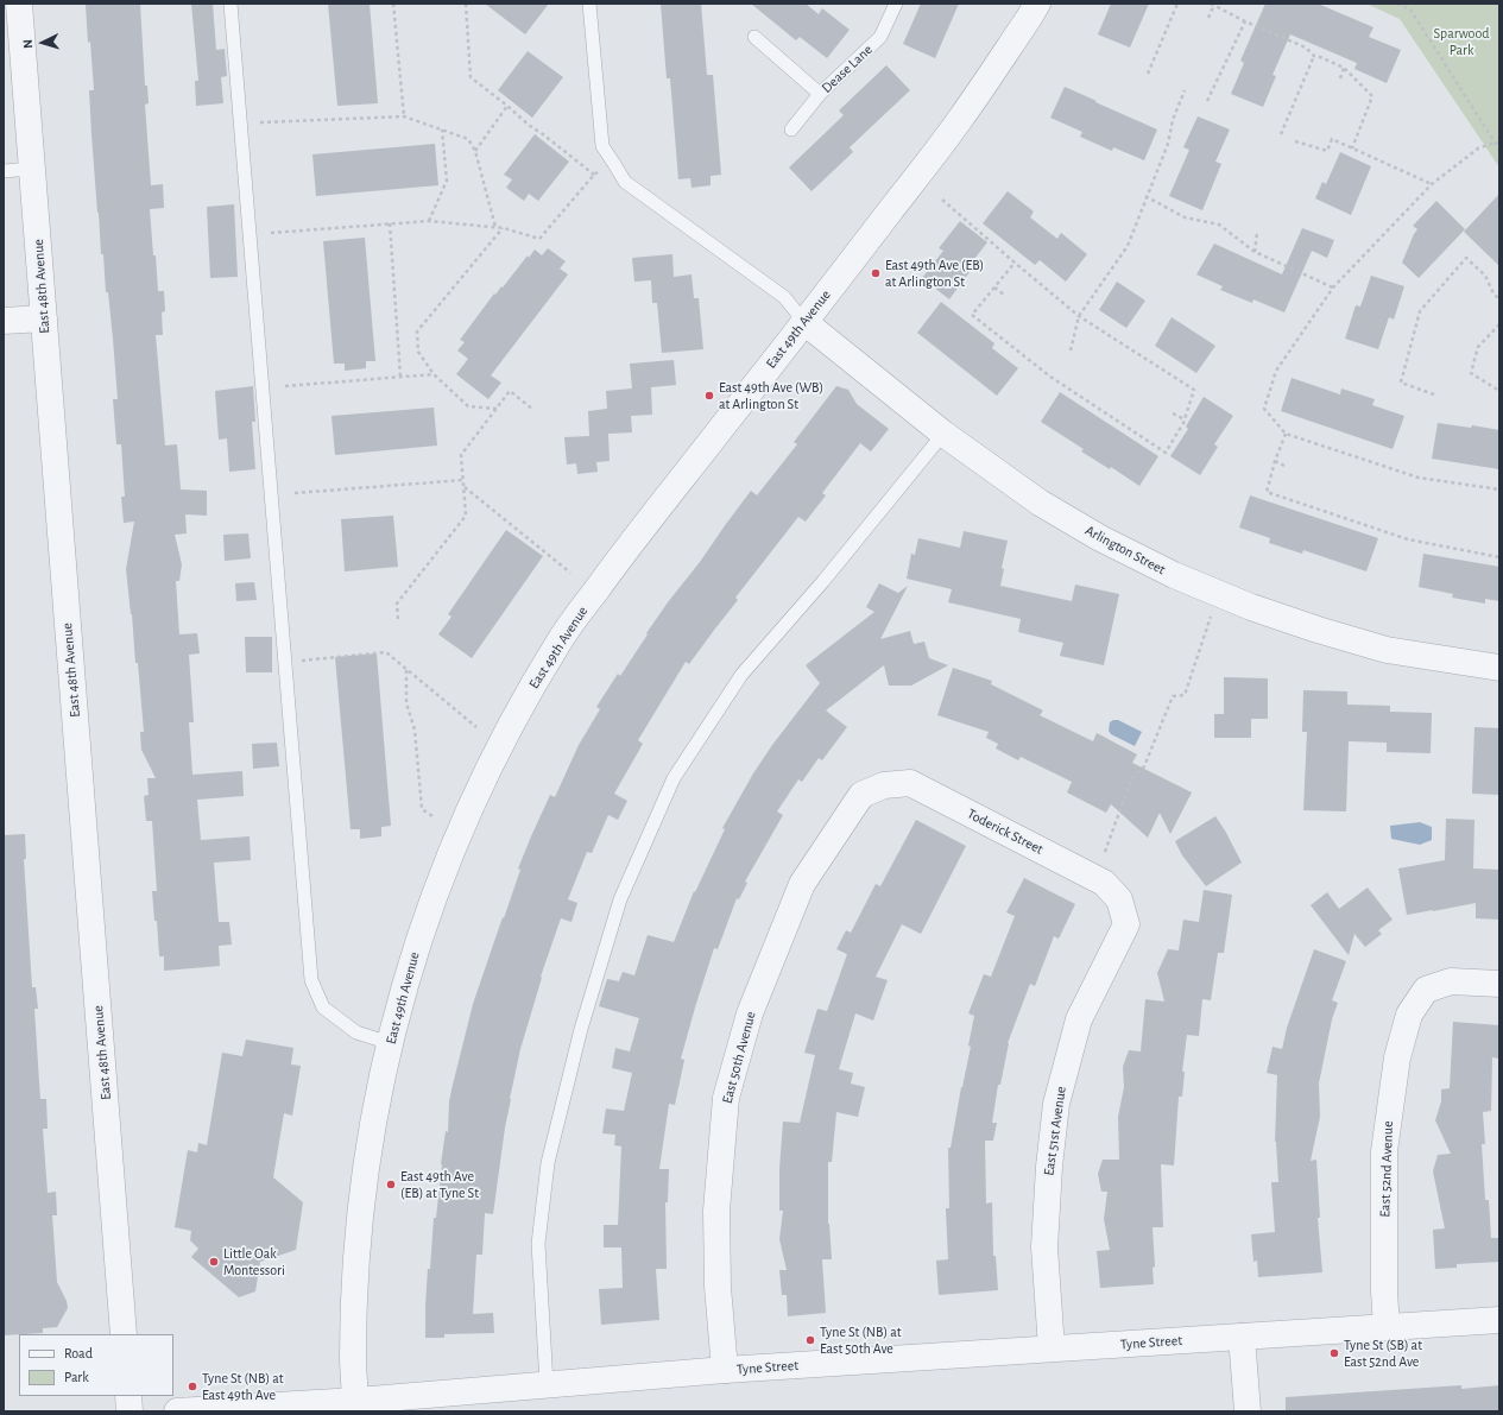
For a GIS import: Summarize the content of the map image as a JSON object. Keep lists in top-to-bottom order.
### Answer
{
  "streets": {
    "street": [
      "East 48th Avenue",
      "East 49th Avenue",
      "Arlington Street",
      "Toderick Street",
      "East 50th Avenue",
      "East 51st Avenue",
      "East 52nd Avenue",
      "Tyne Street"
    ],
    "lane": ["Dease Lane"]
  },
  "crossings": [
    ["East 49th Avenue", "Arlington Street"],
    ["East 49th Avenue", "Tyne Street"],
    ["Toderick Street", "East 50th Avenue"],
    ["Toderick Street", "East 51st Avenue"],
    ["East 50th Avenue", "Tyne Street"],
    ["East 51st Avenue", "Tyne Street"],
    ["East 52nd Avenue", "Tyne Street"]
  ],
  "parks": ["Sparwood Park"],
  "places": [
    "East 49th Ave (EB) at Arlington St",
    "East 49th Ave (WB) at Arlington St",
    "East 49th Ave (EB) at Tyne St",
    "Little Oak Montessori",
    "Tyne St (NB) at East 50th Ave",
    "Tyne St (SB) at East 52nd Ave",
    "Tyne St (NB) at East 49th Ave"
  ],
  "legend": ["Road", "Park"],
  "north": "left"
}
